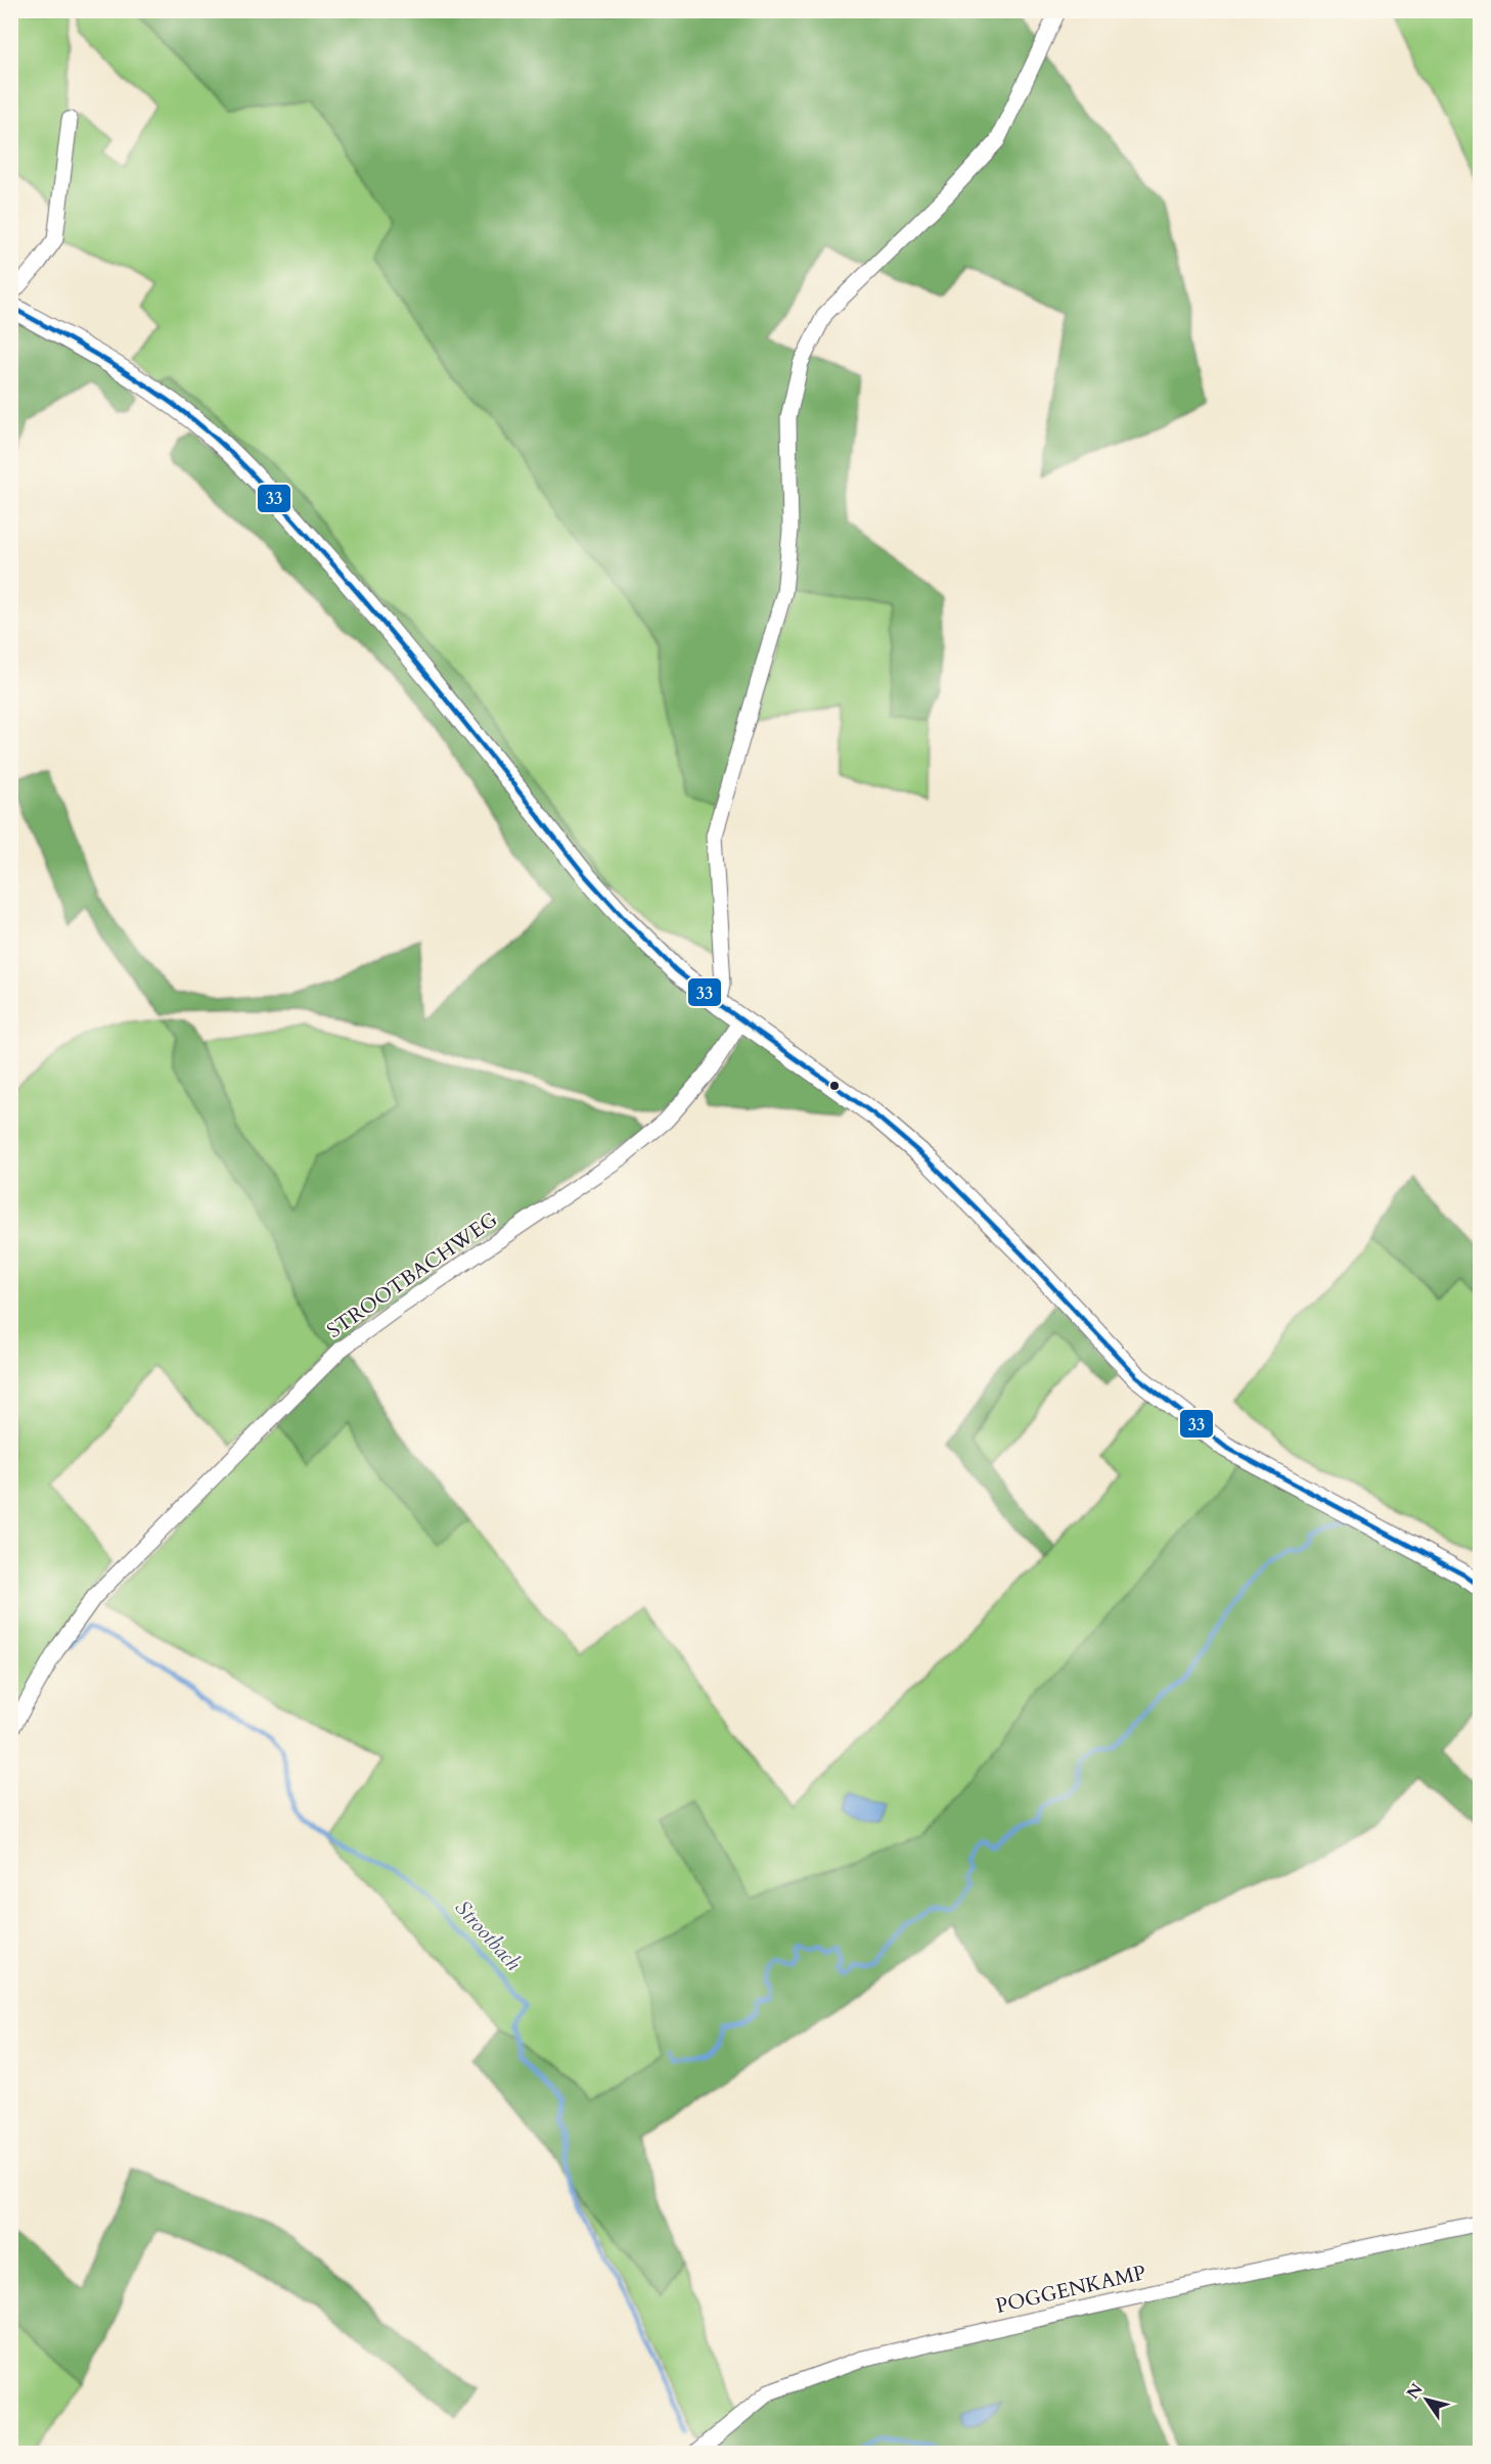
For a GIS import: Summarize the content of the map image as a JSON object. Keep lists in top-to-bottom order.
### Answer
{
  "streets": {
    "street": ["STROOTBACHWEG", "POGGENKAMP"]
  },
  "water": ["Strootbach"],
  "lines": ["transit line 33"],
  "north": "top left"
}
